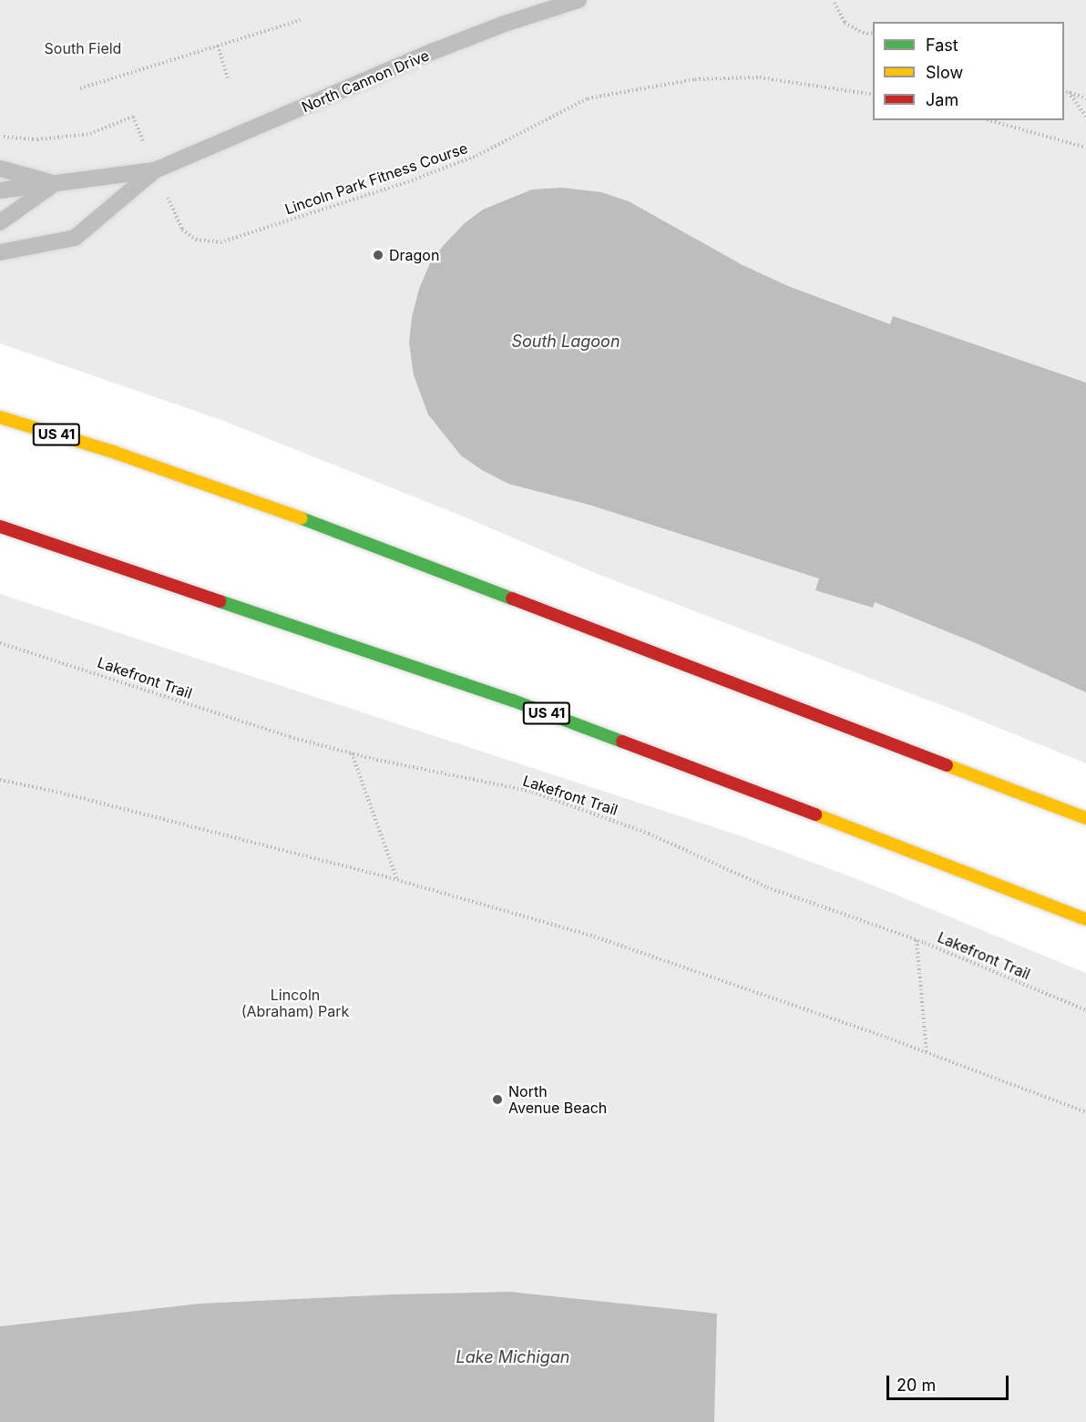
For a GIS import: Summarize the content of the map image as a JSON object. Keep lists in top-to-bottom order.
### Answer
{
  "streets": {
    "highway": ["US 41"],
    "lane": ["North Cannon Drive"],
    "path": ["Lincoln Park Fitness Course", "Lakefront Trail"]
  },
  "water": ["South Lagoon", "Lake Michigan"],
  "parks": ["South Field", "Lincoln (Abraham) Park"],
  "places": ["Dragon", "North Avenue Beach"],
  "legend": ["Fast", "Slow", "Jam"],
  "scale_bar": "20 m"
}
